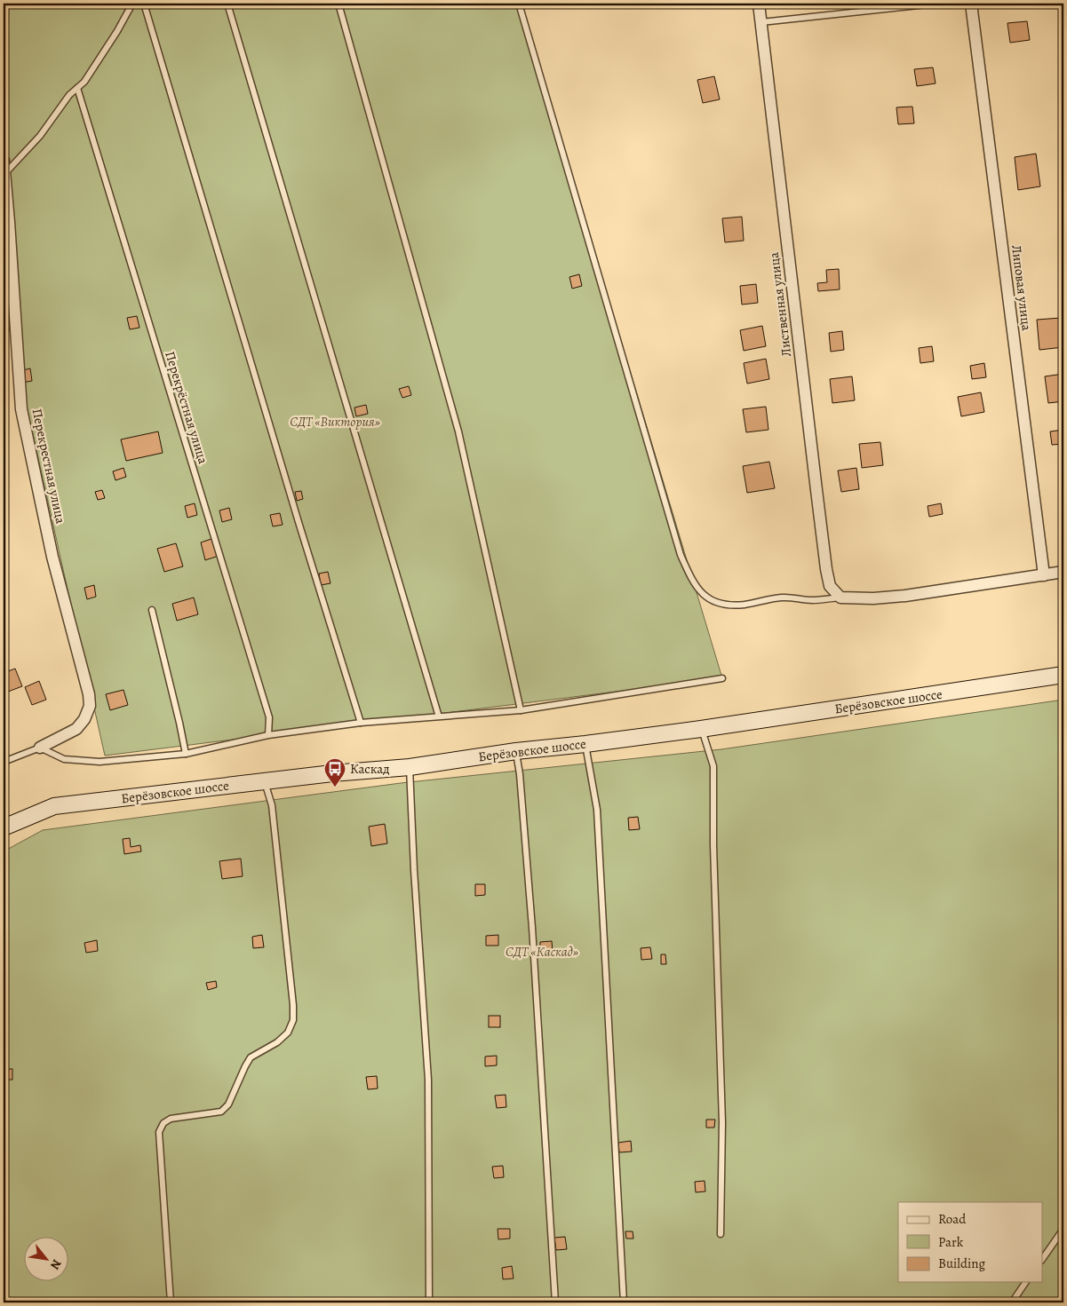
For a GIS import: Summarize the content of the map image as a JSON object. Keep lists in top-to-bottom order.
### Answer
{
  "streets": {
    "street": [
      "Липовая улица",
      "Лиственная улица",
      "Перекрестная улица",
      "Берёзовское шоссе"
    ],
    "lane": ["Перекрёстная улица"]
  },
  "parks": ["СДТ «Виктория»", "СДТ «Каскад»"],
  "places": {
    "bus stop": ["Каскад"]
  },
  "legend": ["Road", "Park", "Building"],
  "north": "bottom right"
}
